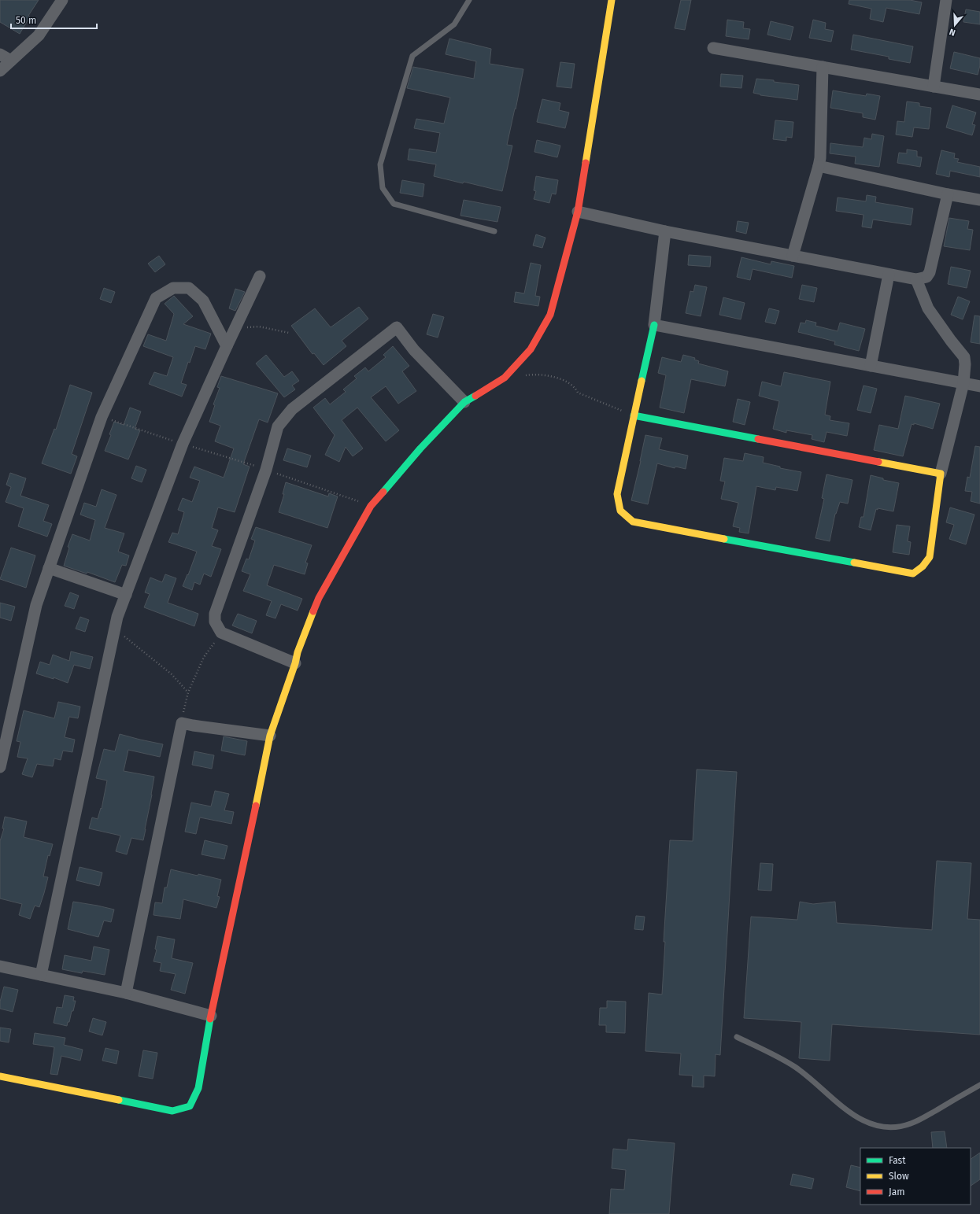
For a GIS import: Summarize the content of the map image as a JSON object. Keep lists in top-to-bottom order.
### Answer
{
  "legend": ["Fast", "Slow", "Jam"],
  "scale_bar": "50 m",
  "north": "bottom"
}
